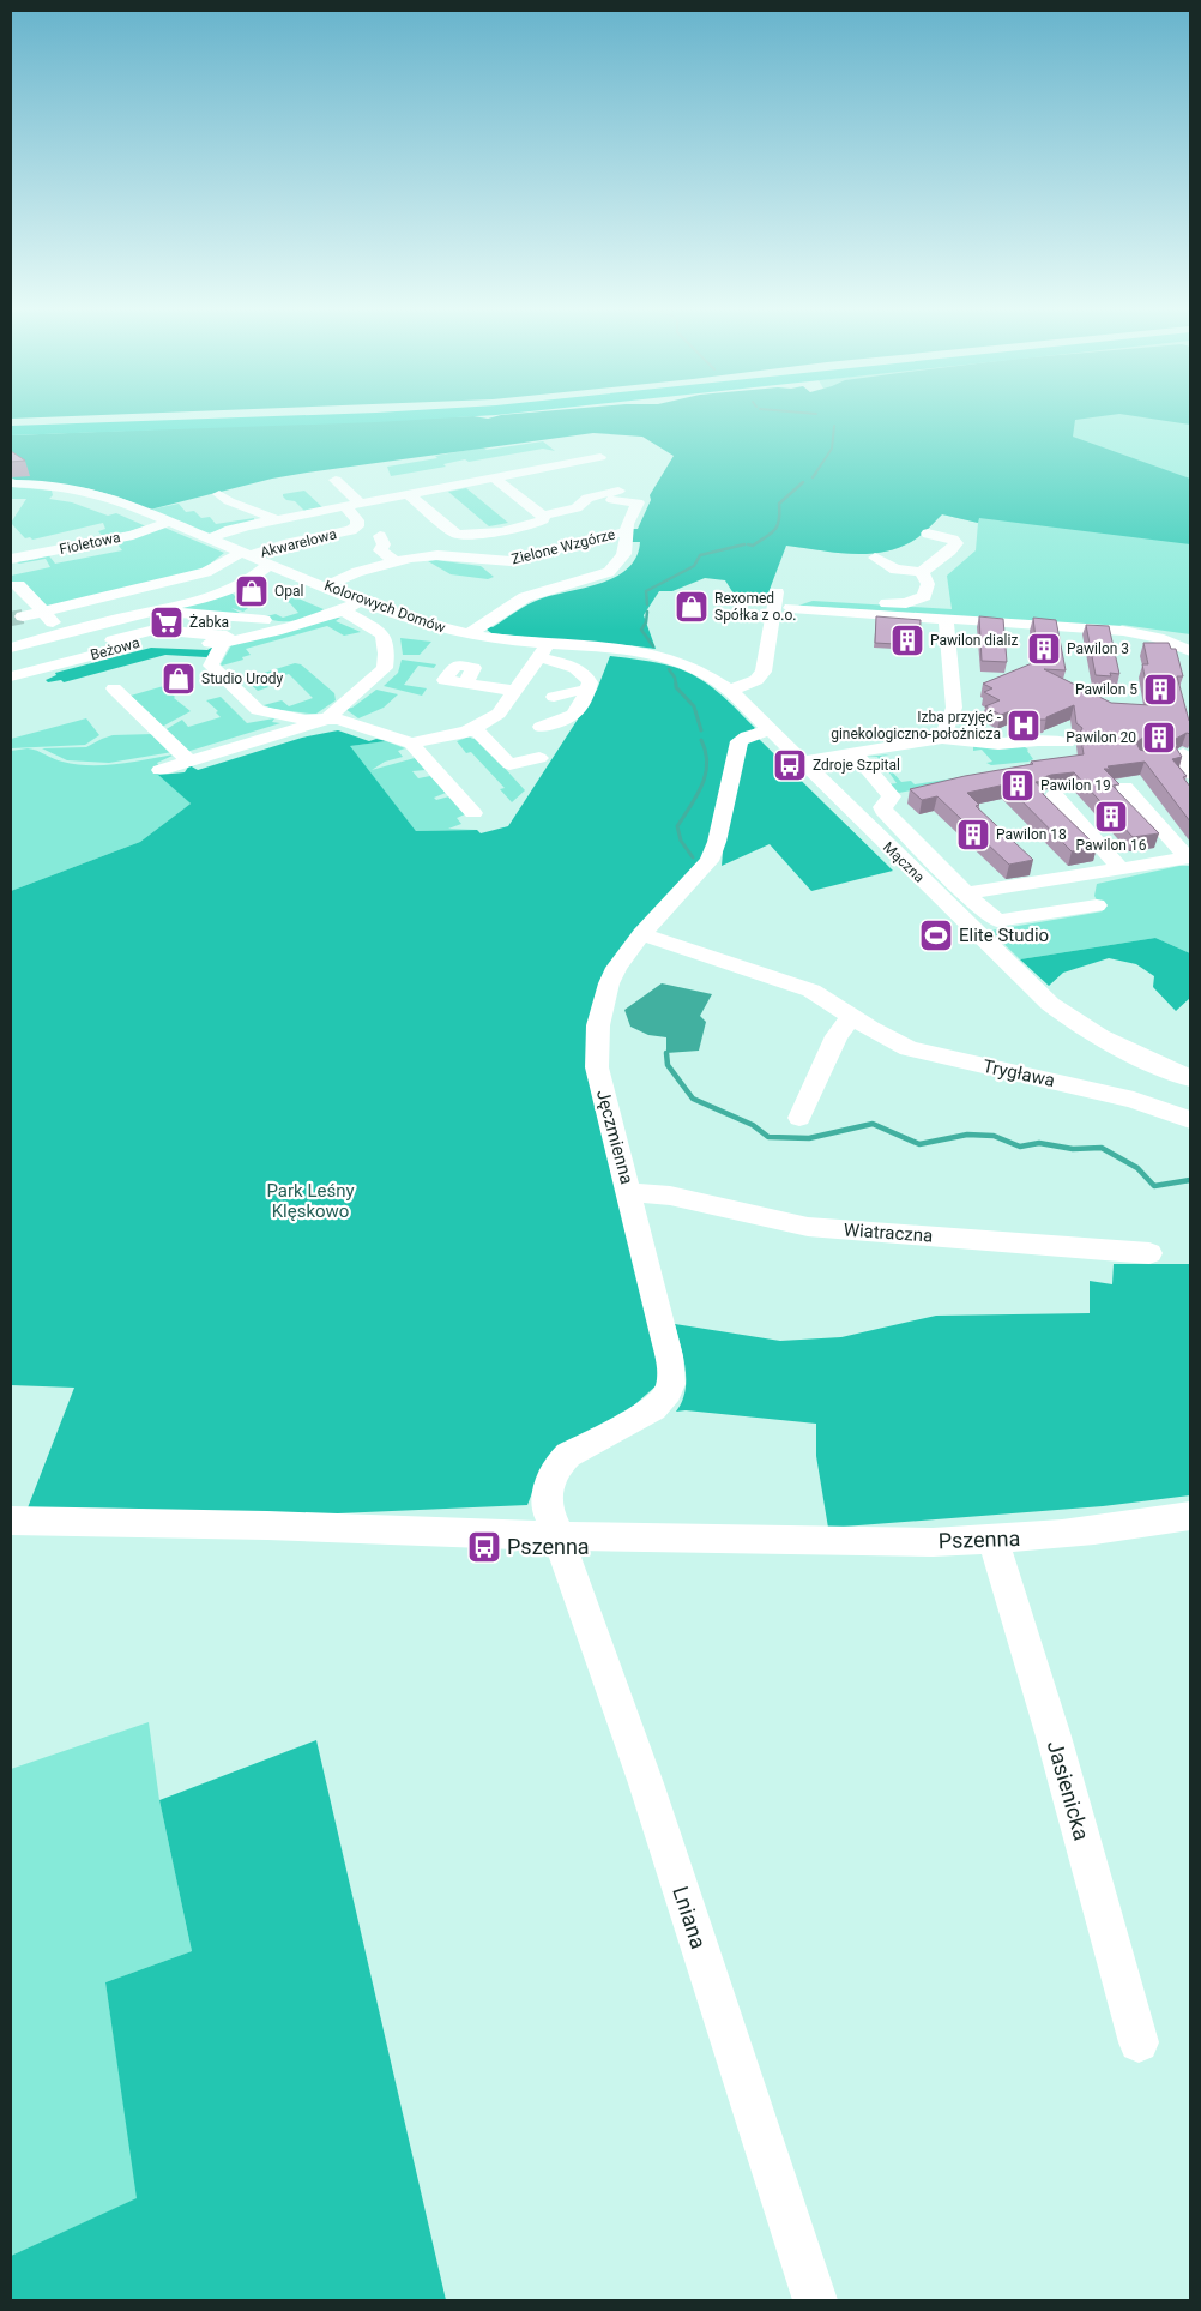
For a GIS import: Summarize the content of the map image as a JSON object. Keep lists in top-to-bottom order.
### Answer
{
  "streets": {
    "street": [
      "Fioletowa",
      "Akwarelowa",
      "Zielone Wzgórze",
      "Kolorowych Domów",
      "Beżowa",
      "Mączna",
      "Trygława",
      "Jęczmienna",
      "Wiatraczna",
      "Pszenna",
      "Jasienicka",
      "Lniana"
    ]
  },
  "crossings": [
    ["Fioletowa", "Kolorowych Domów"],
    ["Akwarelowa", "Kolorowych Domów"],
    ["Zielone Wzgórze", "Kolorowych Domów"],
    ["Kolorowych Domów", "Beżowa"],
    ["Kolorowych Domów", "Mączna"],
    ["Mączna", "Jęczmienna"],
    ["Trygława", "Jęczmienna"],
    ["Jęczmienna", "Wiatraczna"],
    ["Jęczmienna", "Pszenna"],
    ["Jęczmienna", "Lniana"],
    ["Pszenna", "Jasienicka"],
    ["Pszenna", "Lniana"]
  ],
  "parks": ["Park Leśny Klęskowo"],
  "places": {
    "shop": ["Opal", "Rexomed Spółka z o.o.", "Studio Urody"],
    "supermarket": ["Żabka"],
    "building": [
      "Pawilon dializ",
      "Pawilon 3",
      "Pawilon 5",
      "Pawilon 20",
      "Pawilon 19",
      "Pawilon 16",
      "Pawilon 18"
    ],
    "hospital": ["Izba przyjęć - ginekologiczno-położnicza"],
    "bus stop": ["Zdroje Szpital", "Pszenna"],
    "sports": ["Elite Studio"]
  }
}
